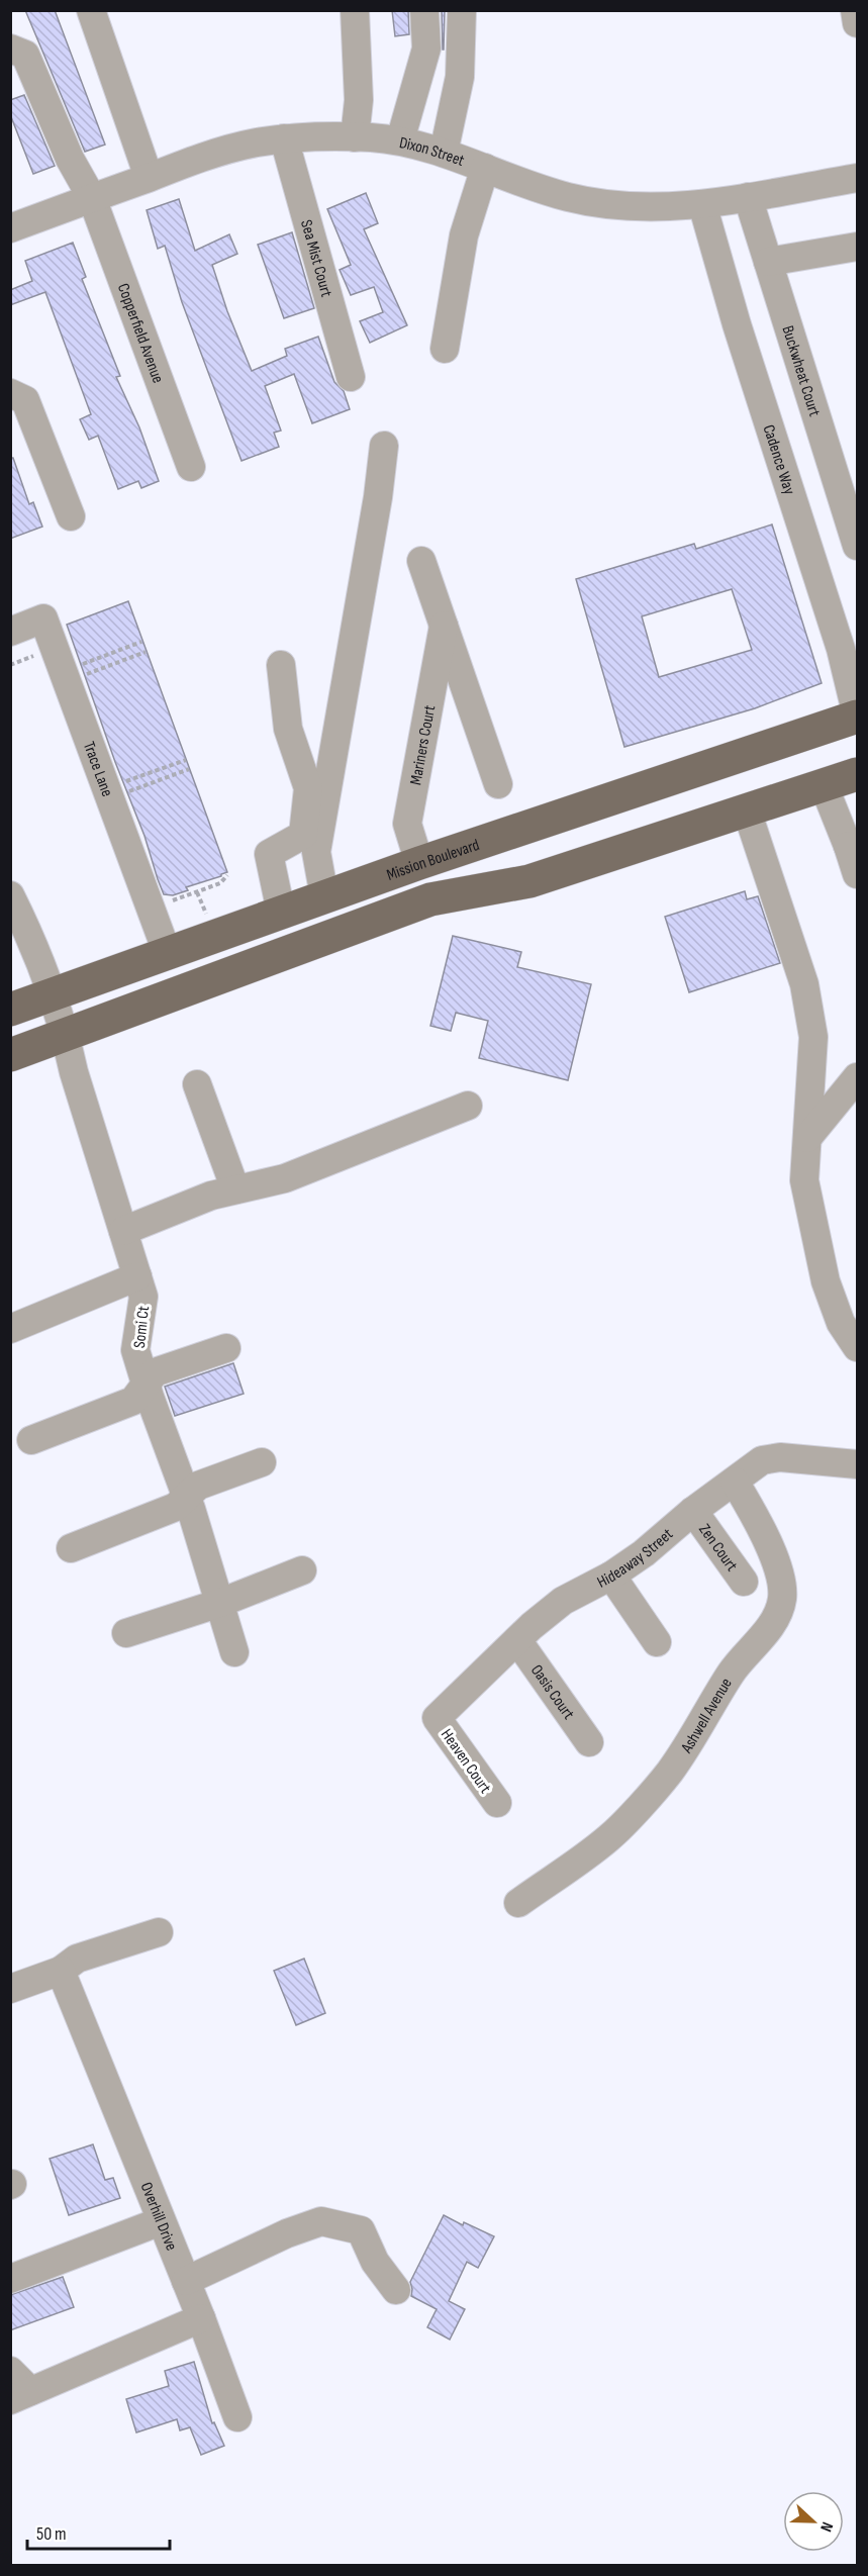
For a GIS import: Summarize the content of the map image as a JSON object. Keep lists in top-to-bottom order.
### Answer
{
  "streets": {
    "main road": ["Mission Boulevard"],
    "street": [
      "Dixon Street",
      "Sea Mist Court",
      "Copperfield Avenue",
      "Buckwheat Court",
      "Cadence Way",
      "Mariners Court",
      "Trace Lane",
      "Somi Ct",
      "Zen Court",
      "Hideaway Street",
      "Oasis Court",
      "Ashwell Avenue",
      "Heaven Court",
      "Overhill Drive"
    ]
  },
  "crossings": [
    ["Dixon Street", "Sea Mist Court"],
    ["Dixon Street", "Copperfield Avenue"],
    ["Dixon Street", "Buckwheat Court"],
    ["Dixon Street", "Cadence Way"],
    ["Cadence Way", "Mission Boulevard"],
    ["Mariners Court", "Mission Boulevard"],
    ["Trace Lane", "Mission Boulevard"],
    ["Mission Boulevard", "Somi Ct"],
    ["Zen Court", "Hideaway Street"],
    ["Hideaway Street", "Oasis Court"],
    ["Hideaway Street", "Ashwell Avenue"],
    ["Hideaway Street", "Heaven Court"]
  ],
  "scale_bar": "50 m",
  "north": "right"
}
